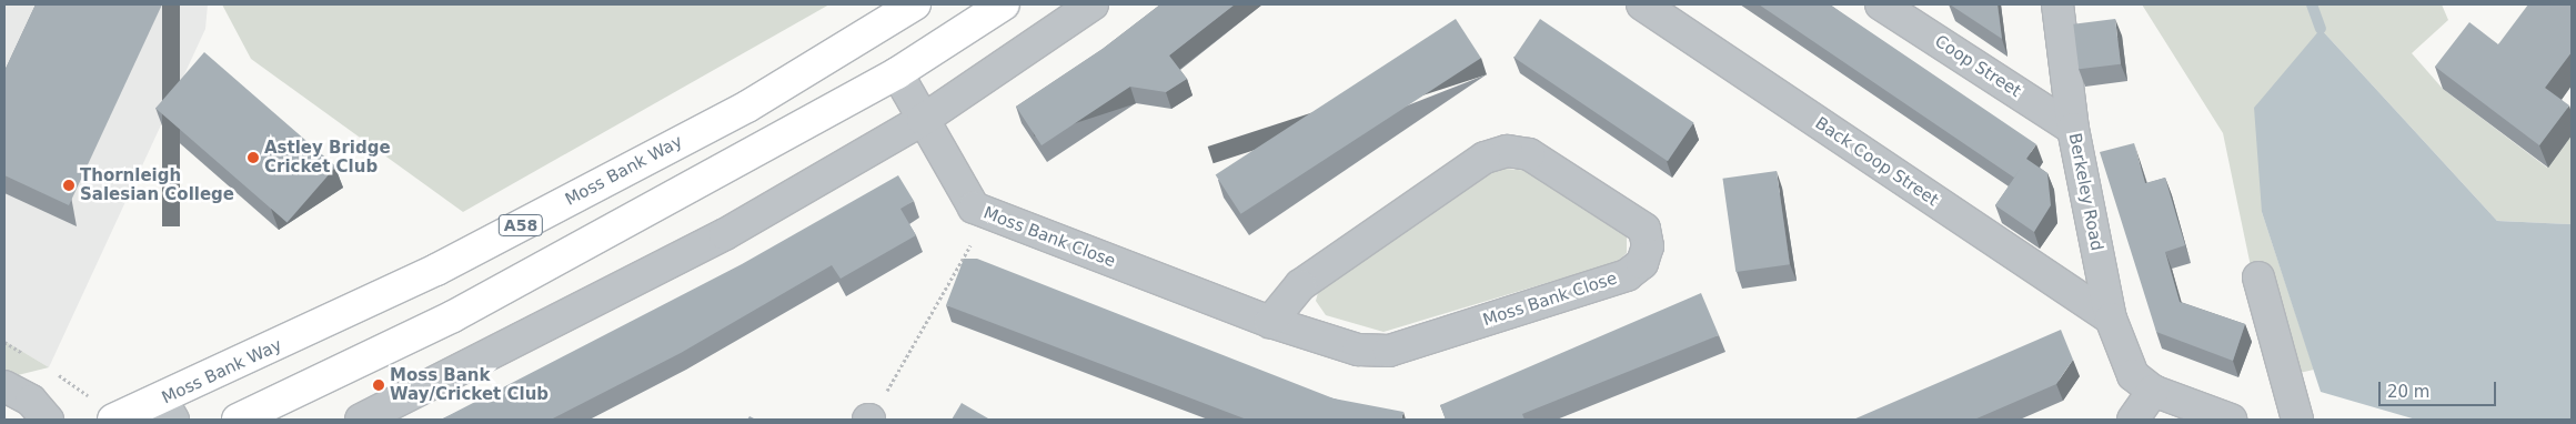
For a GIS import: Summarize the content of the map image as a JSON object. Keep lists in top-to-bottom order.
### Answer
{
  "streets": {
    "highway": ["Moss Bank Way", "A58"],
    "street": [
      "Coop Street",
      "Back Coop Street",
      "Berkeley Road",
      "Moss Bank Close"
    ]
  },
  "crossings": [
    ["Coop Street", "Berkeley Road"],
    ["Back Coop Street", "Berkeley Road"],
    ["A58", "Moss Bank Close"]
  ],
  "places": ["Astley Bridge Cricket Club", "Thornleigh Salesian College", "Moss Bank Way/Cricket Club"],
  "scale_bar": "20 m"
}
